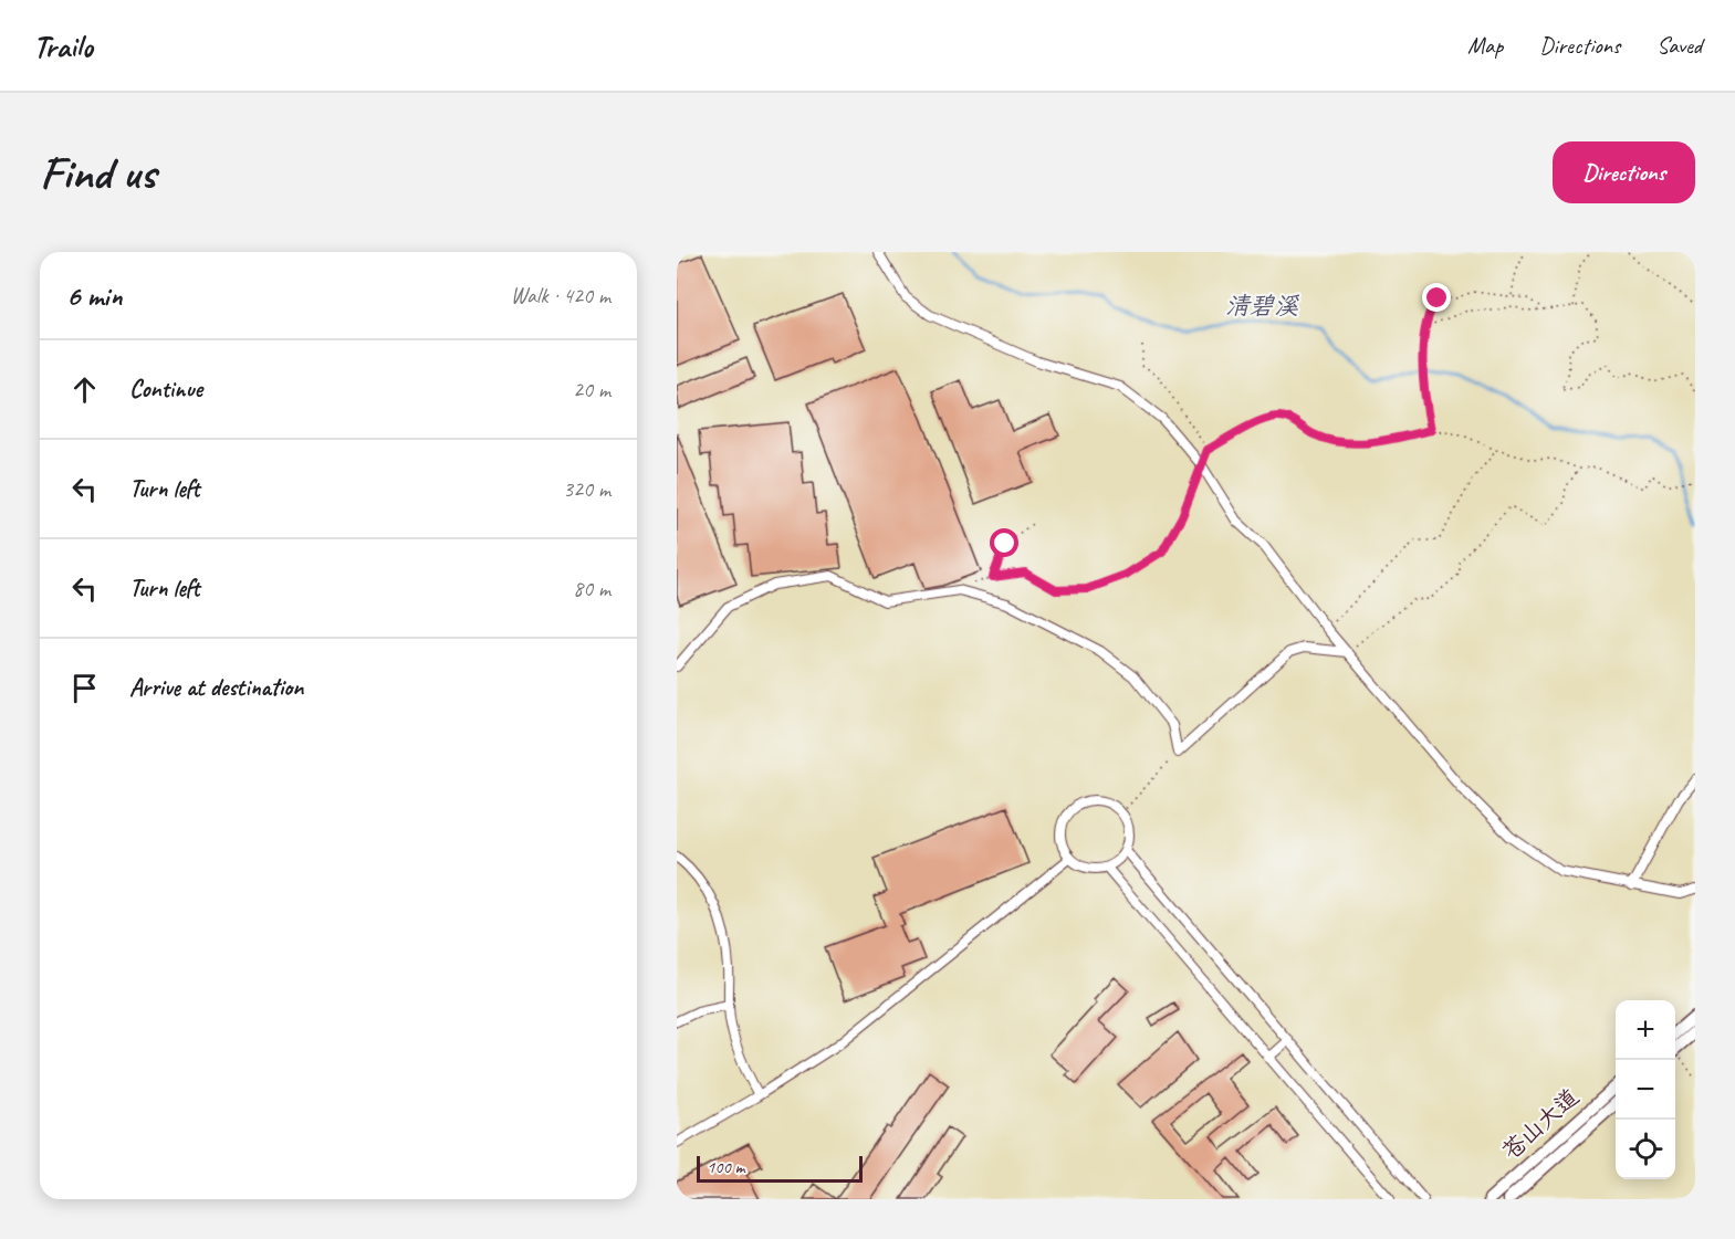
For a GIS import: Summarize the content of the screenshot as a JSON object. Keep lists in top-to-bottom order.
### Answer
{
  "streets": {
    "main road": ["苍山大道"]
  },
  "water": ["清碧溪"],
  "scale_bar": "100 m",
  "page": {
    "header": "Trailo",
    "nav": ["Map", "Directions", "Saved"],
    "buttons": "Directions",
    "title": "Find us",
    "heading": ["6 min", "Walk · 420 m"],
    "list": [
      ["Continue", "20 m"],
      ["Turn left", "320 m"],
      ["Turn left", "80 m"],
      "Arrive at destination"
    ],
    "map_buttons": ["+", "−"],
    "scale": "100 m"
  }
}
